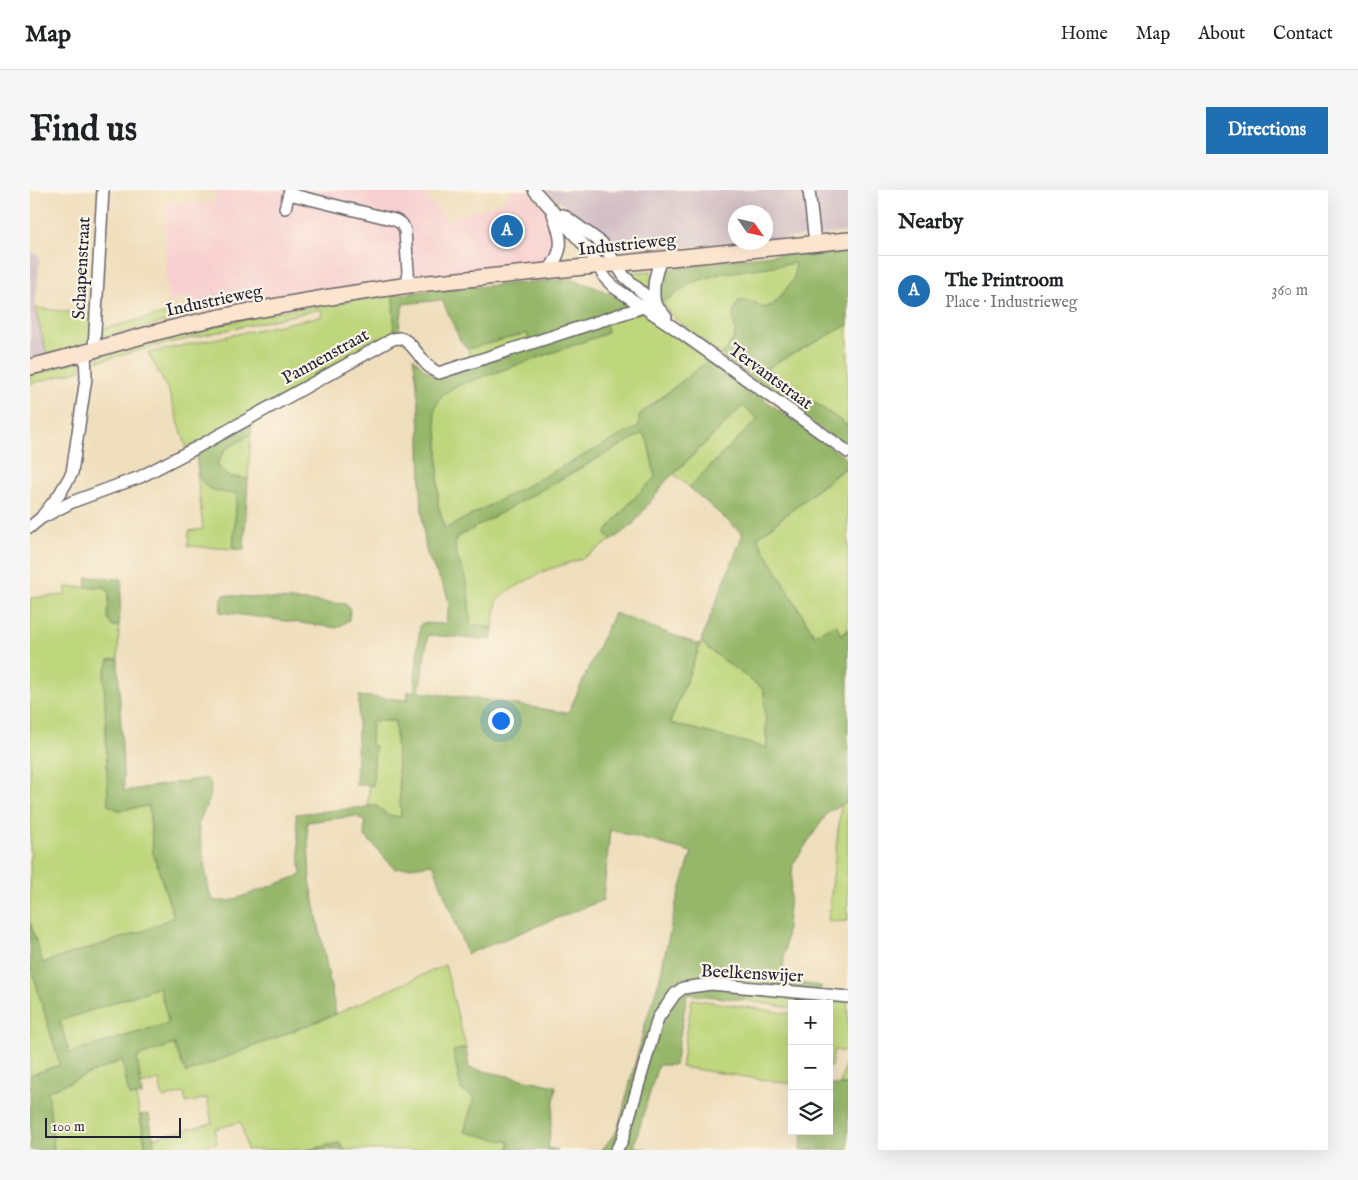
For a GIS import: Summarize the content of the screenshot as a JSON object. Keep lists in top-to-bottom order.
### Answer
{
  "streets": {
    "main road": ["Industrieweg"],
    "street": [
      "Schapenstraat",
      "Pannenstraat",
      "Tervantstraat",
      "Beelkenswijer"
    ]
  },
  "crossings": [
    ["Industrieweg", "Schapenstraat"],
    ["Industrieweg", "Tervantstraat"],
    ["Schapenstraat", "Pannenstraat"],
    ["Pannenstraat", "Tervantstraat"]
  ],
  "scale_bar": "100 m",
  "north": "bottom right",
  "page": {
    "header": "Map",
    "nav": [
      "Home",
      "Map",
      "About",
      "Contact"
    ],
    "buttons": "Directions",
    "title": "Find us",
    "heading": "Nearby",
    "pins": "A",
    "list": [
      {
        "mark": "A",
        "name": "The Printroom",
        "note": "Place · Industrieweg",
        "value": "360 m"
      }
    ],
    "map_buttons": ["+", "−"],
    "scale": "100 m"
  }
}
